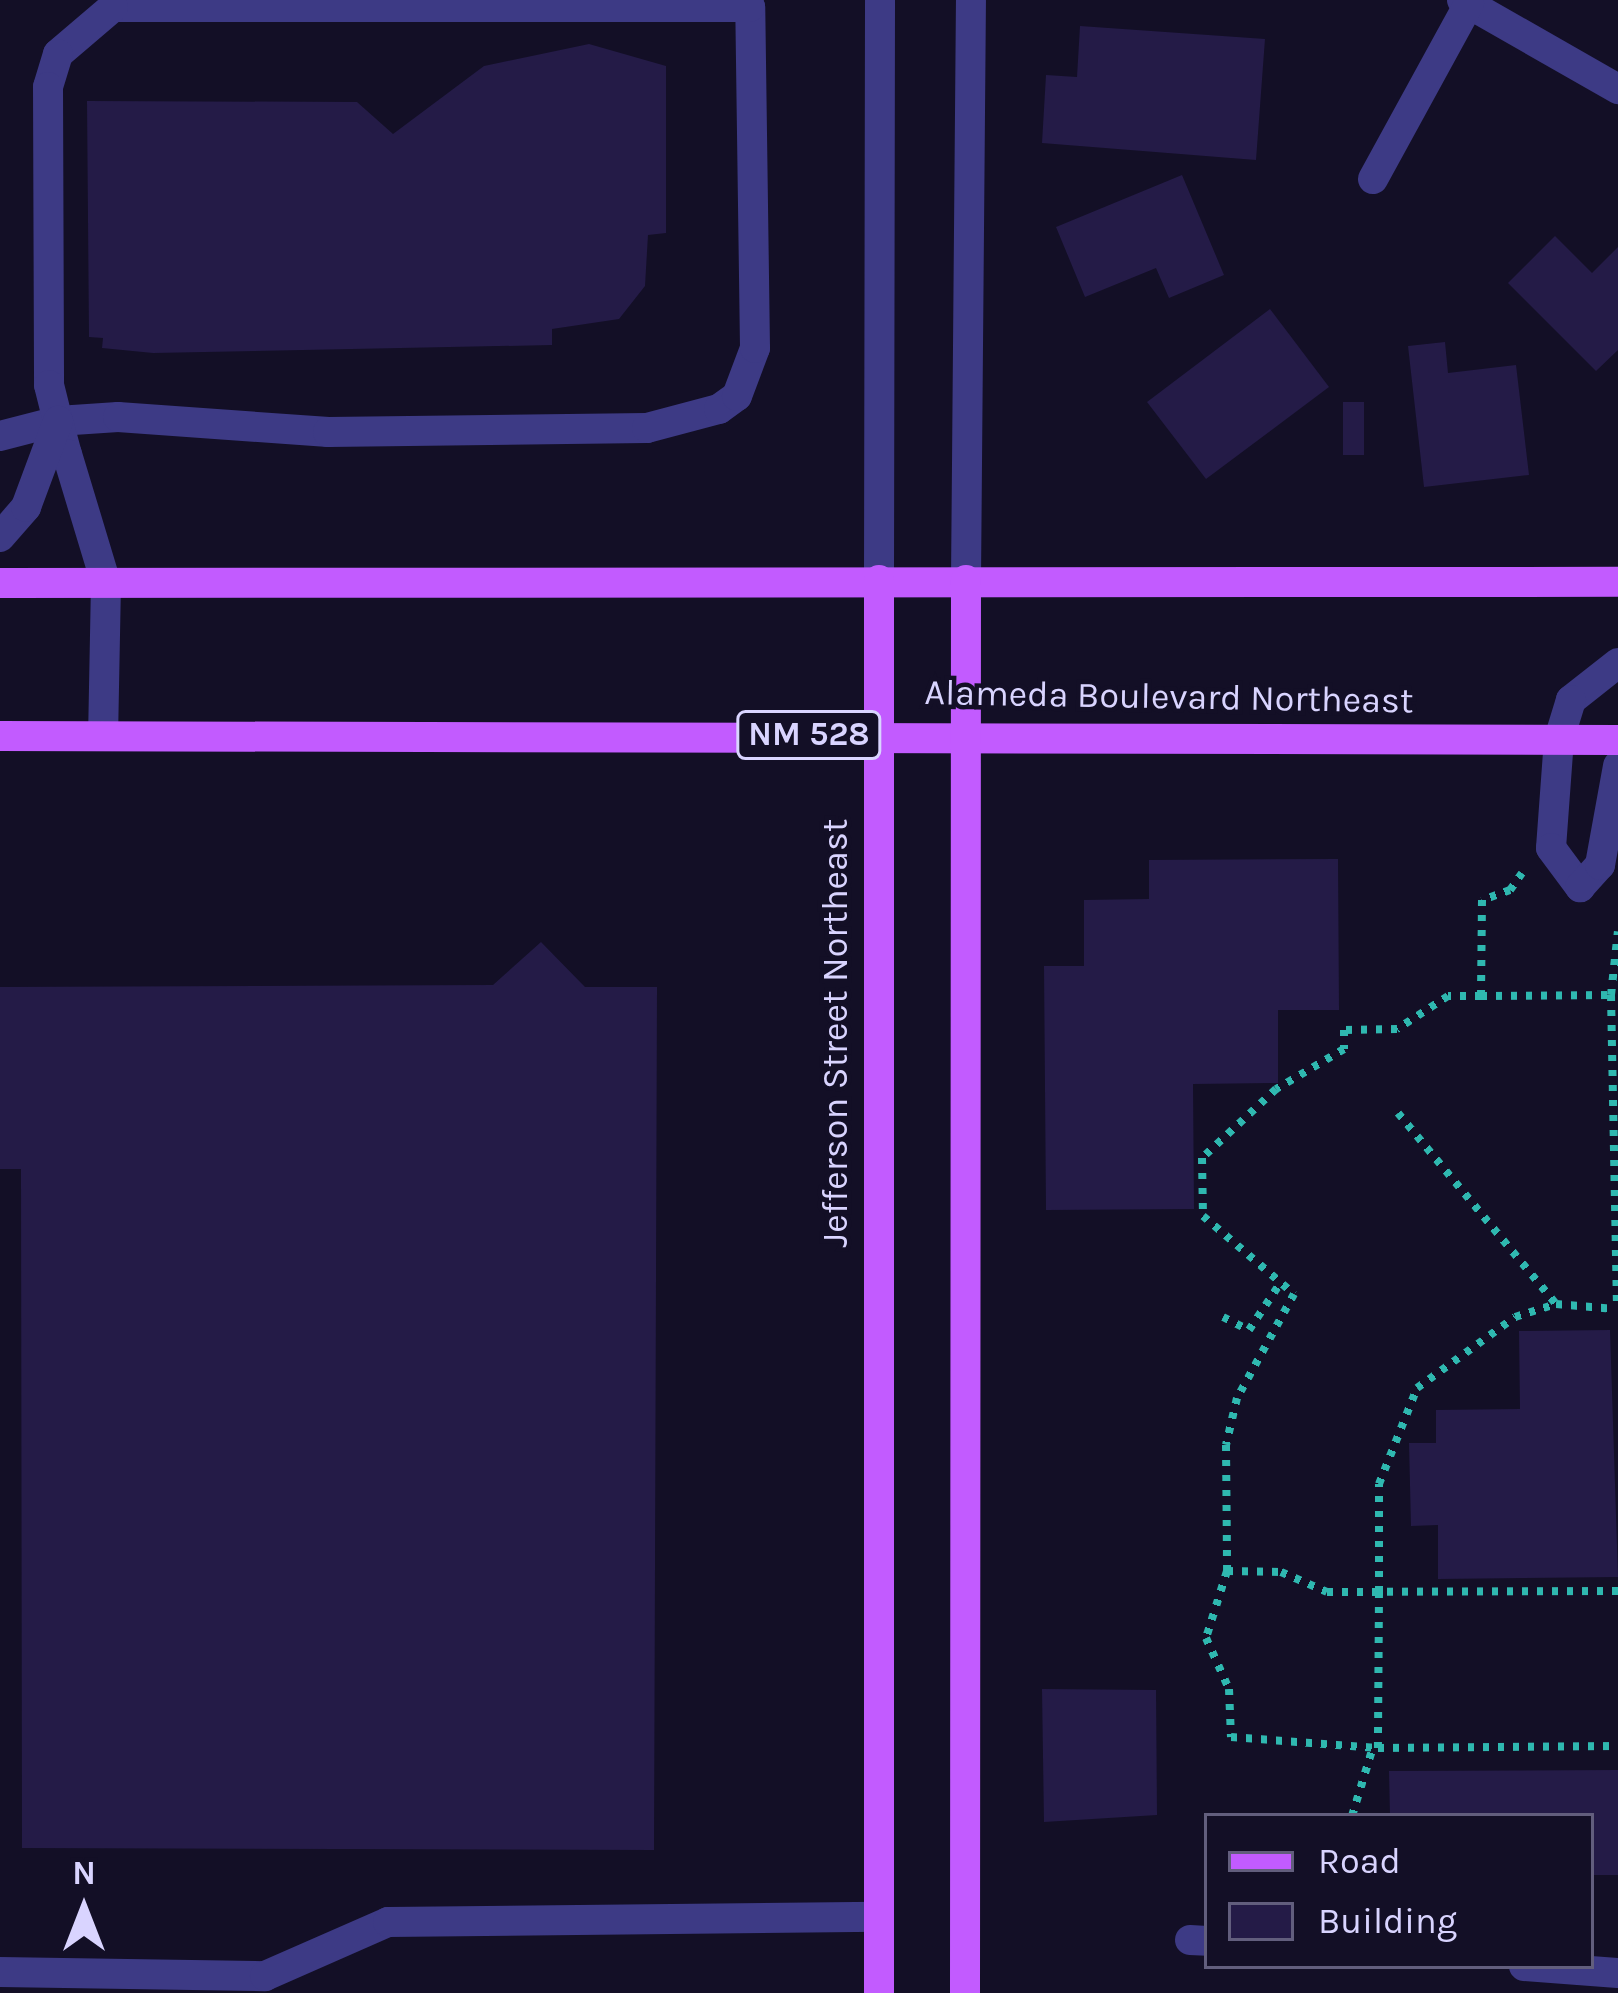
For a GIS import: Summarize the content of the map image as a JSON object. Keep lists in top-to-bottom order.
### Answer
{
  "streets": {
    "main road": ["Alameda Boulevard Northeast", "NM 528", "Jefferson Street Northeast"]
  },
  "crossings": [
    ["Alameda Boulevard Northeast", "Jefferson Street Northeast"]
  ],
  "legend": ["Road", "Building"],
  "north": "top"
}
